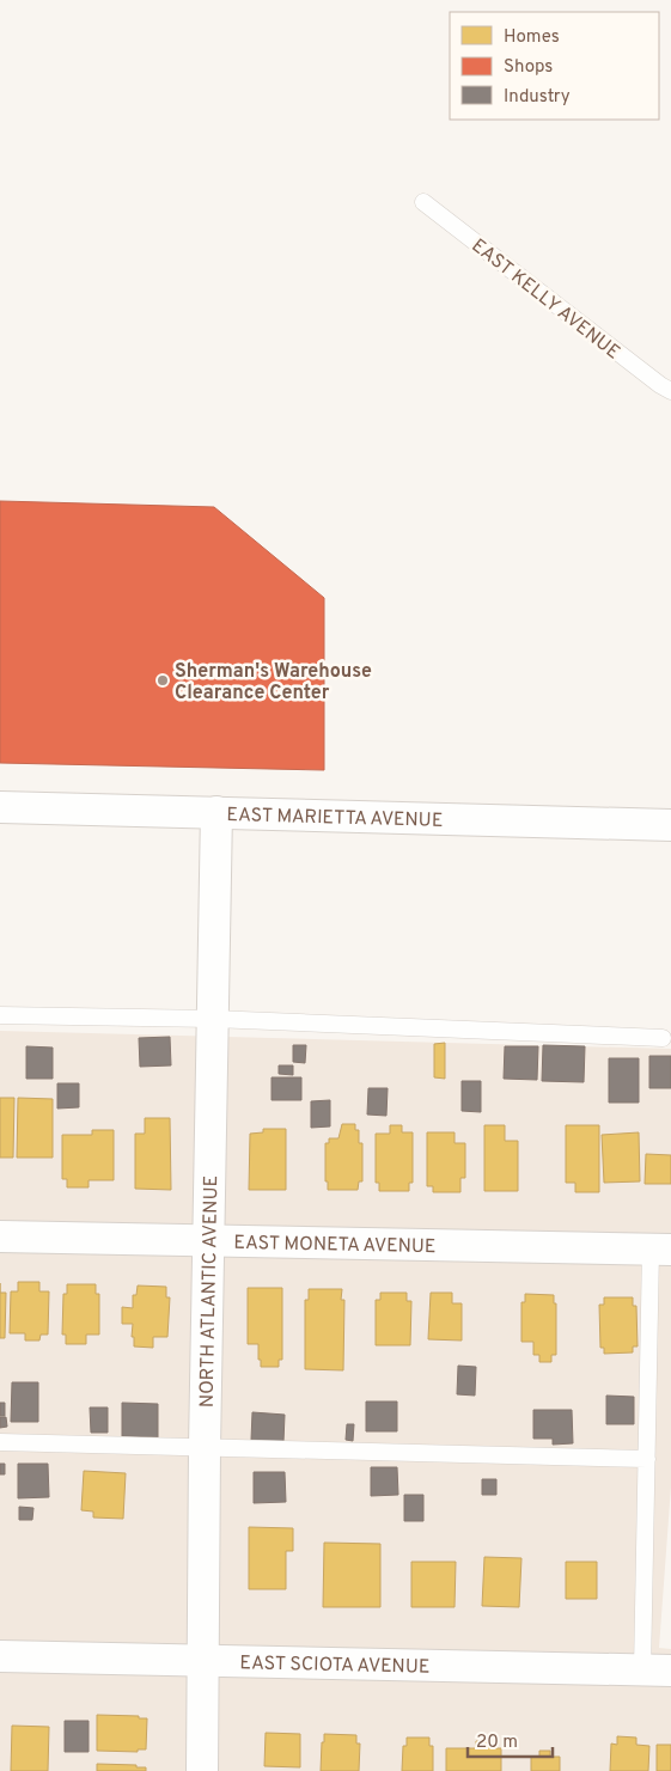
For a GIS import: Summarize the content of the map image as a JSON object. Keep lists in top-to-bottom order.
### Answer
{
  "streets": {
    "street": [
      "EAST MARIETTA AVENUE",
      "EAST MONETA AVENUE",
      "NORTH ATLANTIC AVENUE",
      "EAST SCIOTA AVENUE"
    ],
    "lane": ["EAST KELLY AVENUE"]
  },
  "crossings": [
    ["EAST MARIETTA AVENUE", "NORTH ATLANTIC AVENUE"],
    ["EAST MONETA AVENUE", "NORTH ATLANTIC AVENUE"],
    ["NORTH ATLANTIC AVENUE", "EAST SCIOTA AVENUE"]
  ],
  "places": ["Sherman's Warehouse Clearance Center"],
  "legend": ["Homes", "Shops", "Industry"],
  "scale_bar": "20 m"
}
